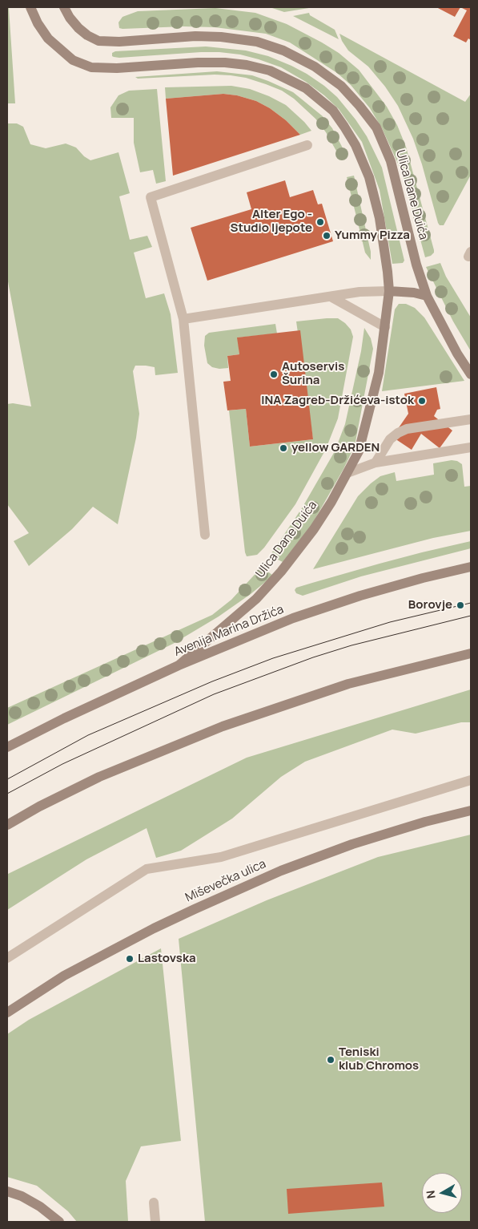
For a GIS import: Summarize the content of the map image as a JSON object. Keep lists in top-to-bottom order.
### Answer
{
  "streets": {
    "street": ["Ulica Dane Duića", "Avenija Marina Držića", "Miševečka ulica"]
  },
  "crossings": [
    ["Ulica Dane Duića", "Avenija Marina Držića"]
  ],
  "places": [
    "Alter Ego - Studio ljepote",
    "Yummy Pizza",
    "Autoservis Šurina",
    "INA Zagreb-Držićeva-istok",
    "yellow GARDEN",
    "Borovje",
    "Lastovska",
    "Teniski klub Chromos"
  ],
  "north": "left"
}
